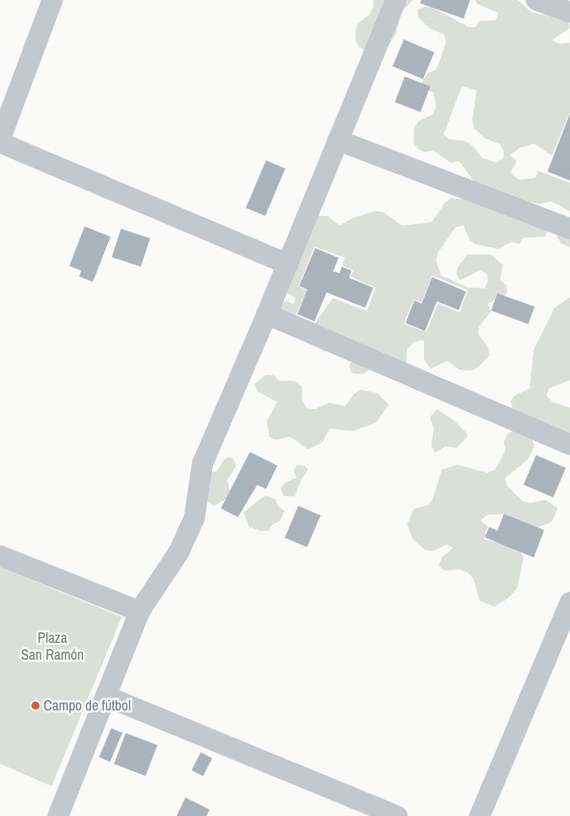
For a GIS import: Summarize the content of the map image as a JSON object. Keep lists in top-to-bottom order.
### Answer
{
  "parks": ["Plaza San Ramón"],
  "places": ["Campo de fútbol"]
}
